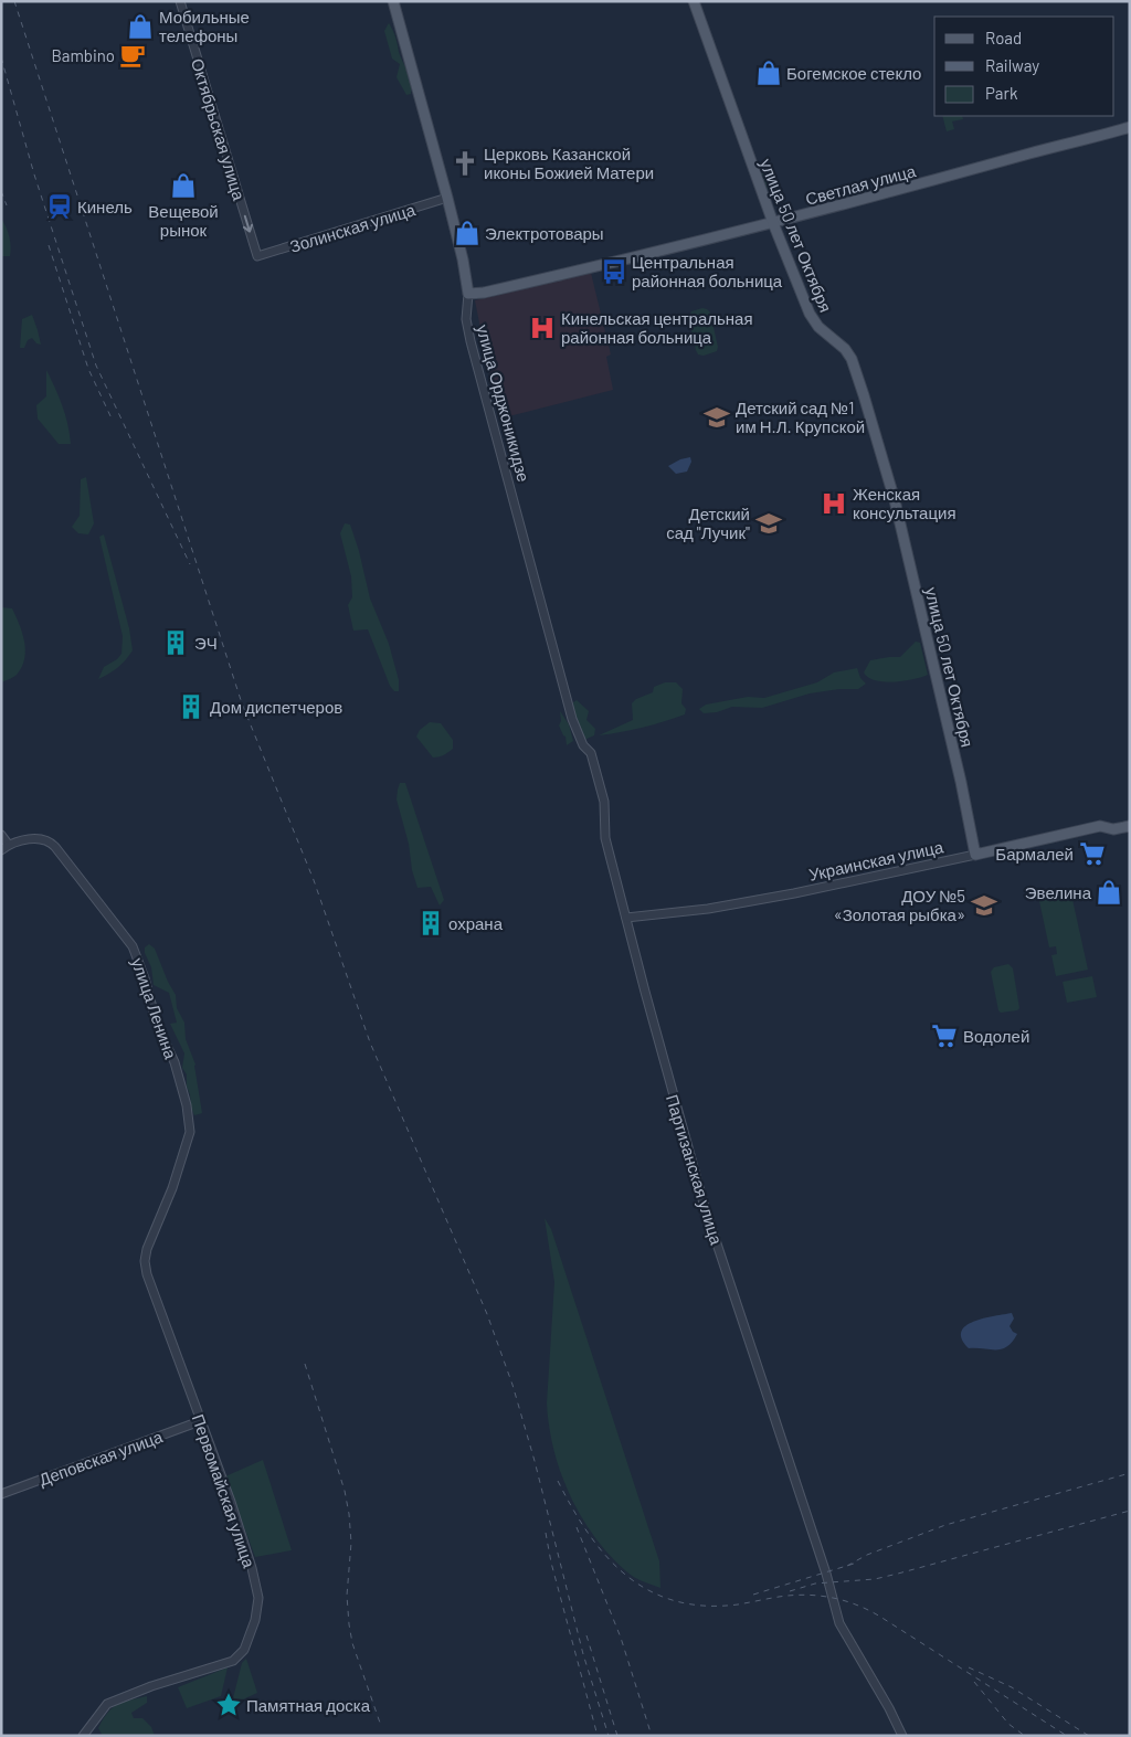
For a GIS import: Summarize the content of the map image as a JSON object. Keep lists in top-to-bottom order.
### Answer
{
  "streets": {
    "main road": [
      "Светлая улица",
      "улица 50 лет Октября",
      "улица Орджоникидзе",
      "Украинская улица"
    ],
    "street": [
      "Октябрьская улица",
      "Золинская улица",
      "улица Ленина",
      "Партизанская улица",
      "Деповская улица",
      "Первомайская улица"
    ]
  },
  "crossings": [
    ["Октябрьская улица", "Золинская улица"],
    ["Светлая улица", "улица 50 лет Октября"],
    ["Светлая улица", "улица Орджоникидзе"],
    ["Золинская улица", "улица Орджоникидзе"],
    ["улица 50 лет Октября", "Украинская улица"],
    ["улица Орджоникидзе", "Партизанская улица"],
    ["Украинская улица", "Партизанская улица"],
    ["улица Ленина", "Первомайская улица"],
    ["Деповская улица", "Первомайская улица"]
  ],
  "one_way": ["Октябрьская улица"],
  "places": {
    "shop": [
      "Мобильные телефоны",
      "Богемское стекло",
      "Вещевой рынок",
      "Электротовары",
      "Эвелина"
    ],
    "cafe": ["Bambino"],
    "church": ["Церковь Казанской иконы Божией Матери"],
    "station": ["Кинель"],
    "bus stop": ["Центральная районная больница"],
    "hospital": ["Кинельская центральная районная больница", "Женская консультация"],
    "school or university": ["Детский сад №1 им Н.Л. Крупской", "Детский сад \"Лучик\"", "ДОУ №5 «Золотая рыбка»"],
    "building": ["ЭЧ", "Дом диспетчеров", "охрана"],
    "supermarket": ["Бармалей", "Водолей"],
    "place": ["Памятная доска"]
  },
  "legend": ["Road", "Railway", "Park"]
}
